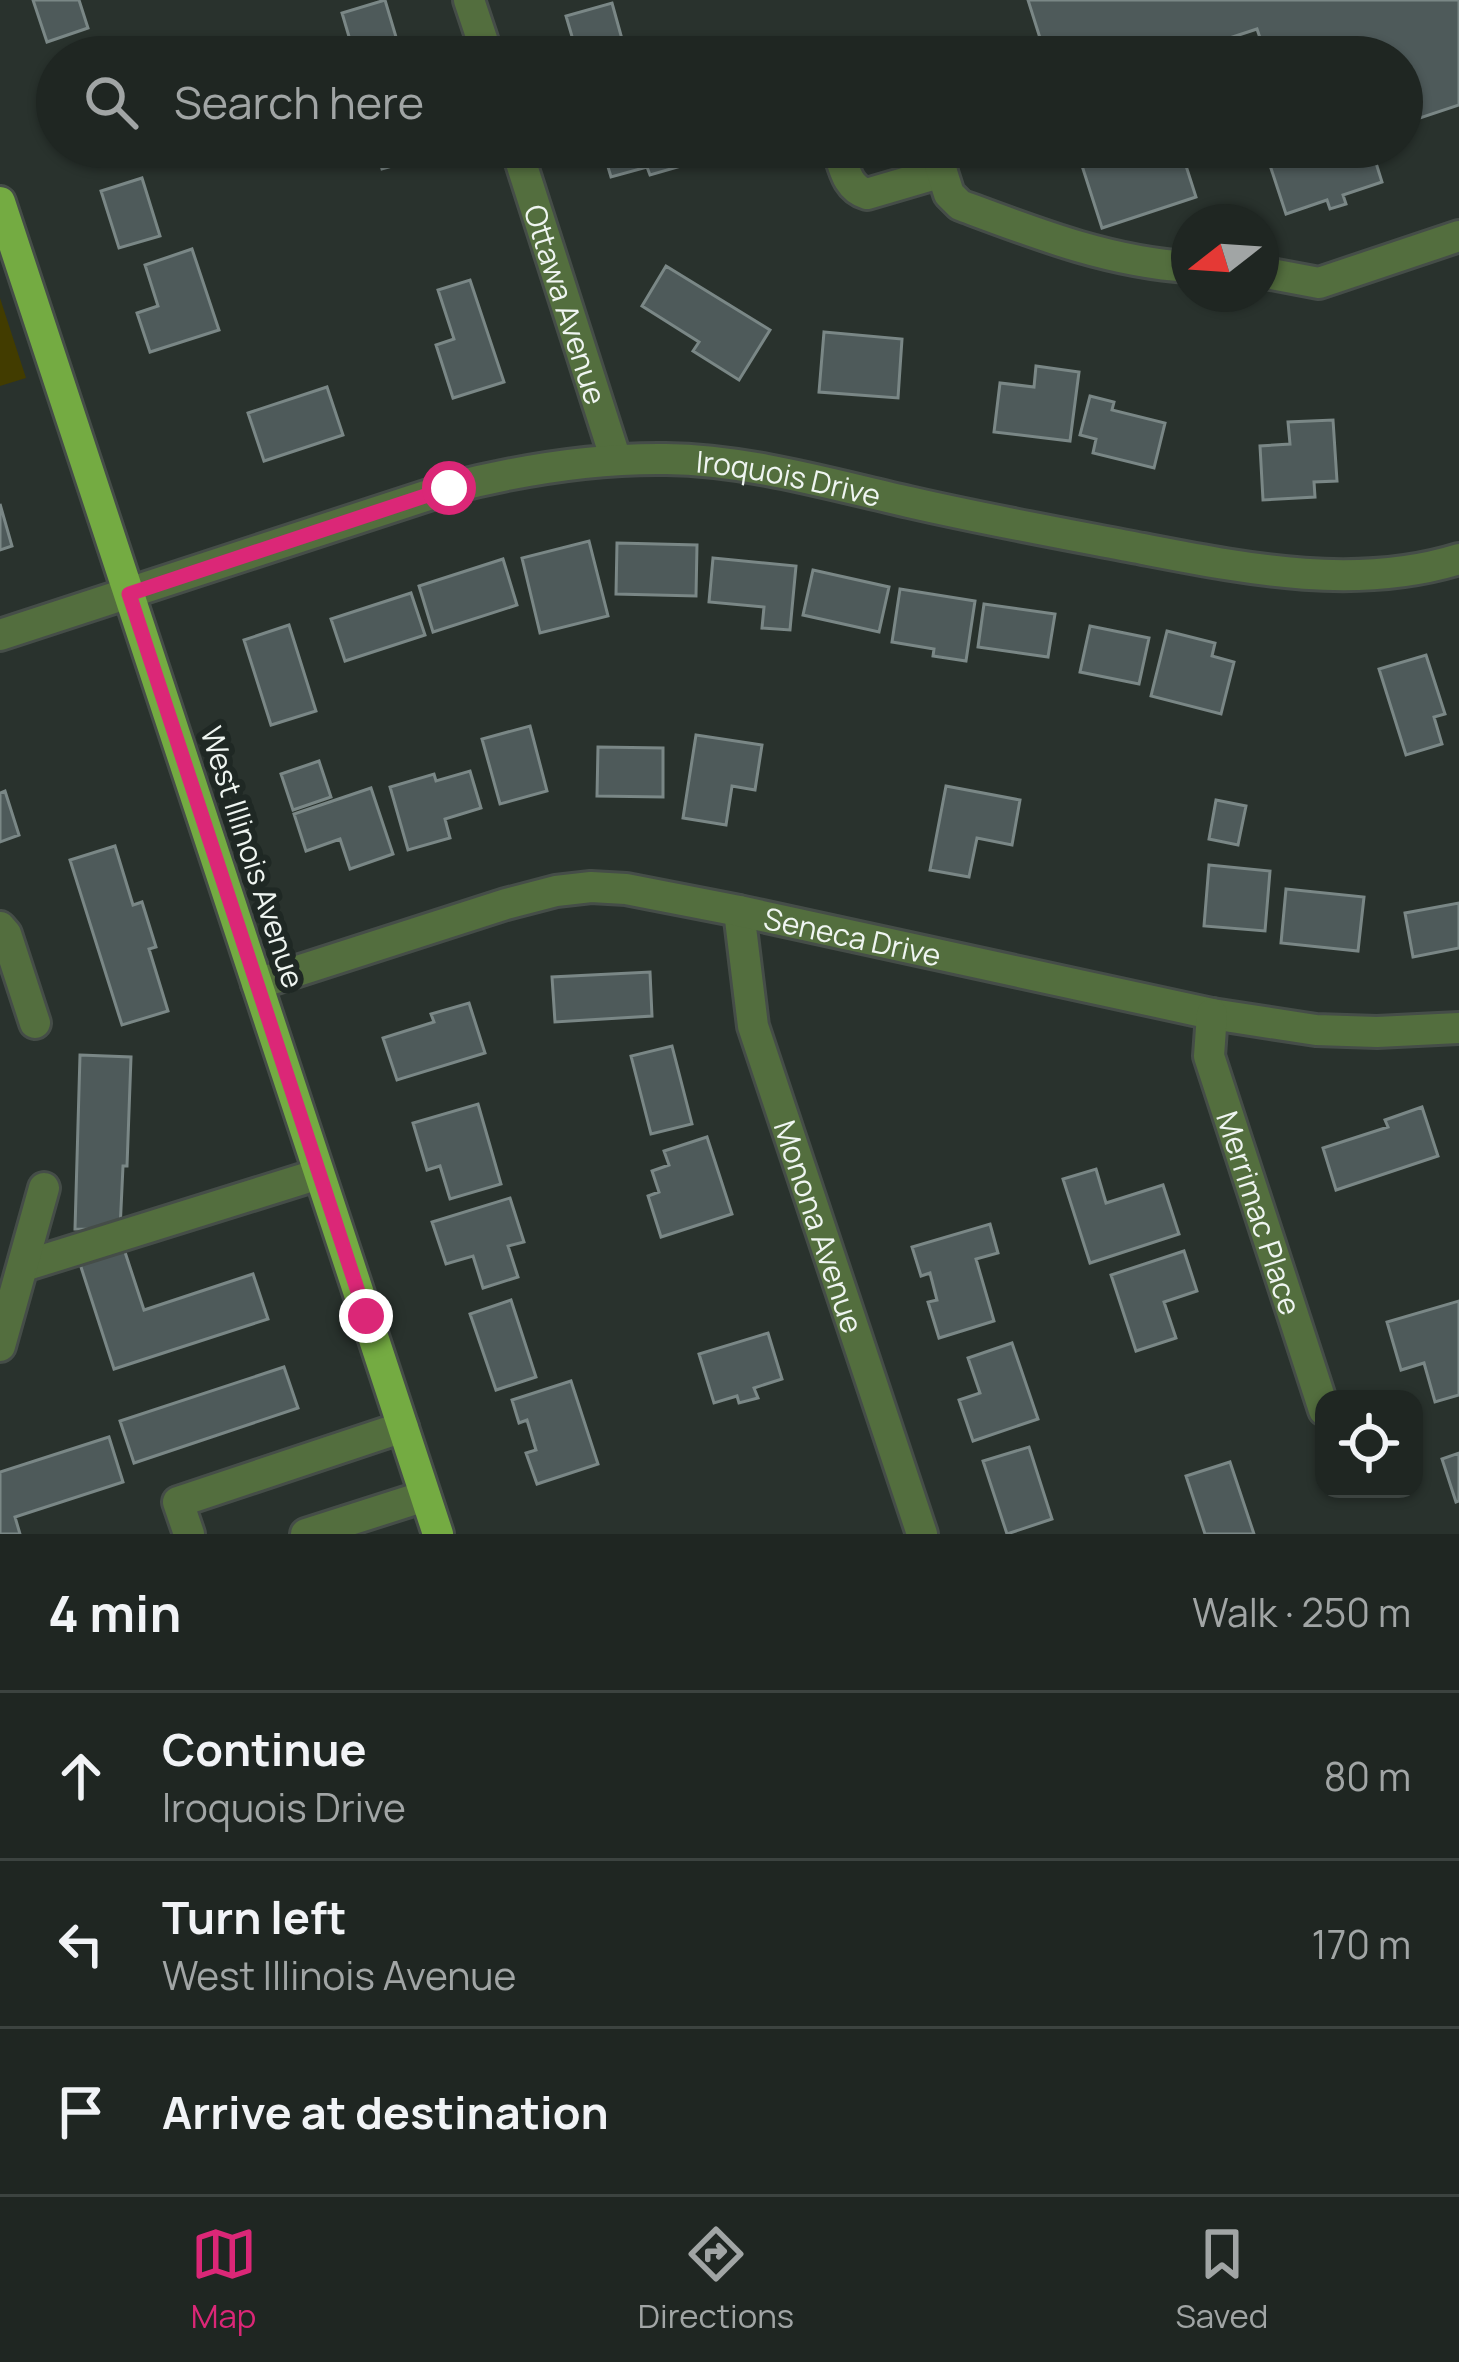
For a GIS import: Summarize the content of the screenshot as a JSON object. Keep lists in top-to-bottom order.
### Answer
{
  "streets": {
    "main road": ["West Illinois Avenue"],
    "street": [
      "Ottawa Avenue",
      "Iroquois Drive",
      "Seneca Drive",
      "Merrimac Place",
      "Monona Avenue"
    ]
  },
  "crossings": [
    ["Ottawa Avenue", "Iroquois Drive"],
    ["Iroquois Drive", "West Illinois Avenue"],
    ["West Illinois Avenue", "Seneca Drive"],
    ["Seneca Drive", "Merrimac Place"],
    ["Seneca Drive", "Monona Avenue"]
  ],
  "north": "left",
  "page": {
    "search": "Search here",
    "heading": ["4 min", "Walk · 250 m"],
    "list": [
      ["Continue", "Iroquois Drive", "80 m"],
      ["Turn left", "West Illinois Avenue", "170 m"],
      "Arrive at destination"
    ],
    "nav": ["Map", "Directions", "Saved"]
  }
}
